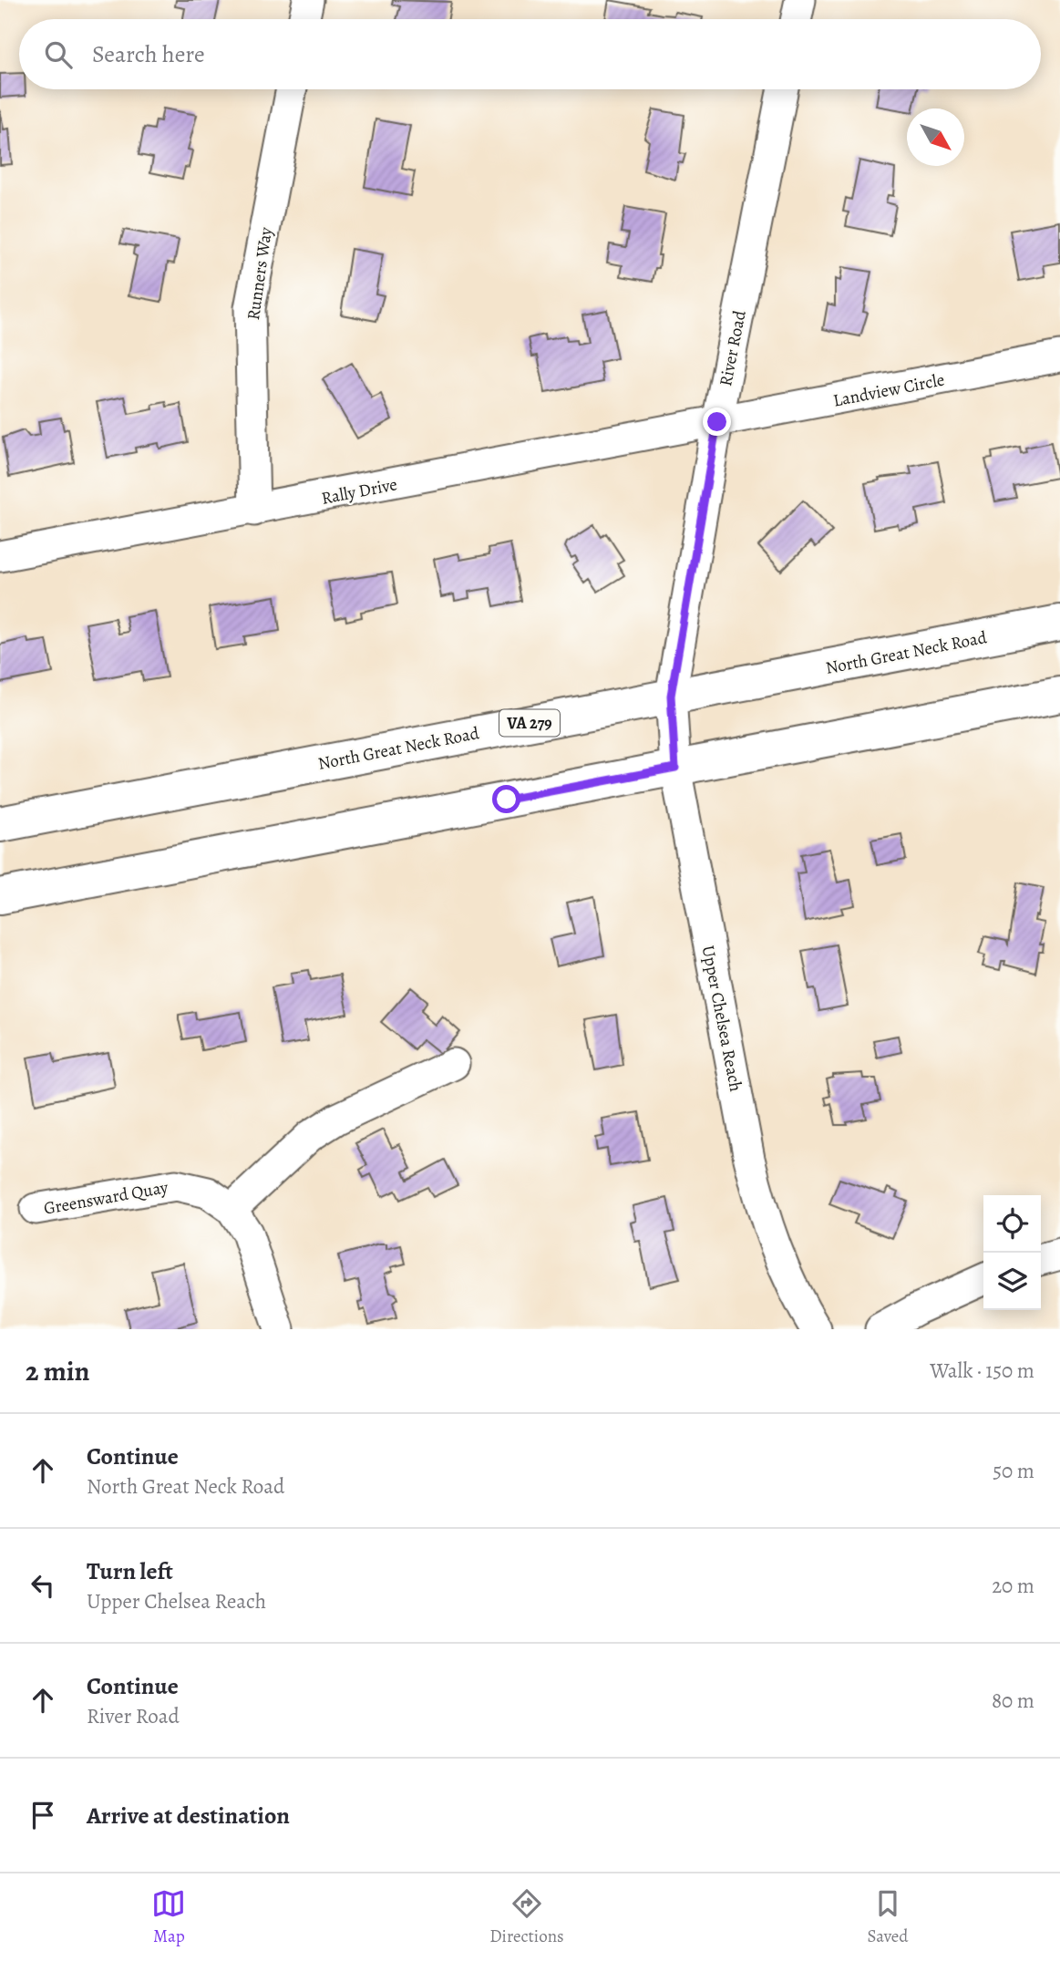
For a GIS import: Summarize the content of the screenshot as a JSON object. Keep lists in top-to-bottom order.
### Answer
{
  "streets": {
    "main road": ["North Great Neck Road", "VA 279"],
    "street": [
      "Runners Way",
      "River Road",
      "Landview Circle",
      "Rally Drive",
      "Upper Chelsea Reach",
      "Greensward Quay"
    ]
  },
  "crossings": [
    ["Runners Way", "Rally Drive"],
    ["River Road", "Landview Circle"],
    ["River Road", "Rally Drive"],
    ["River Road", "North Great Neck Road"],
    ["River Road", "Upper Chelsea Reach"],
    ["Landview Circle", "Rally Drive"],
    ["North Great Neck Road", "Upper Chelsea Reach"]
  ],
  "north": "bottom right",
  "page": {
    "search": "Search here",
    "heading": ["2 min", "Walk · 150 m"],
    "list": [
      ["Continue", "North Great Neck Road", "50 m"],
      ["Turn left", "Upper Chelsea Reach", "20 m"],
      ["Continue", "River Road", "80 m"],
      "Arrive at destination"
    ],
    "nav": ["Map", "Directions", "Saved"]
  }
}
